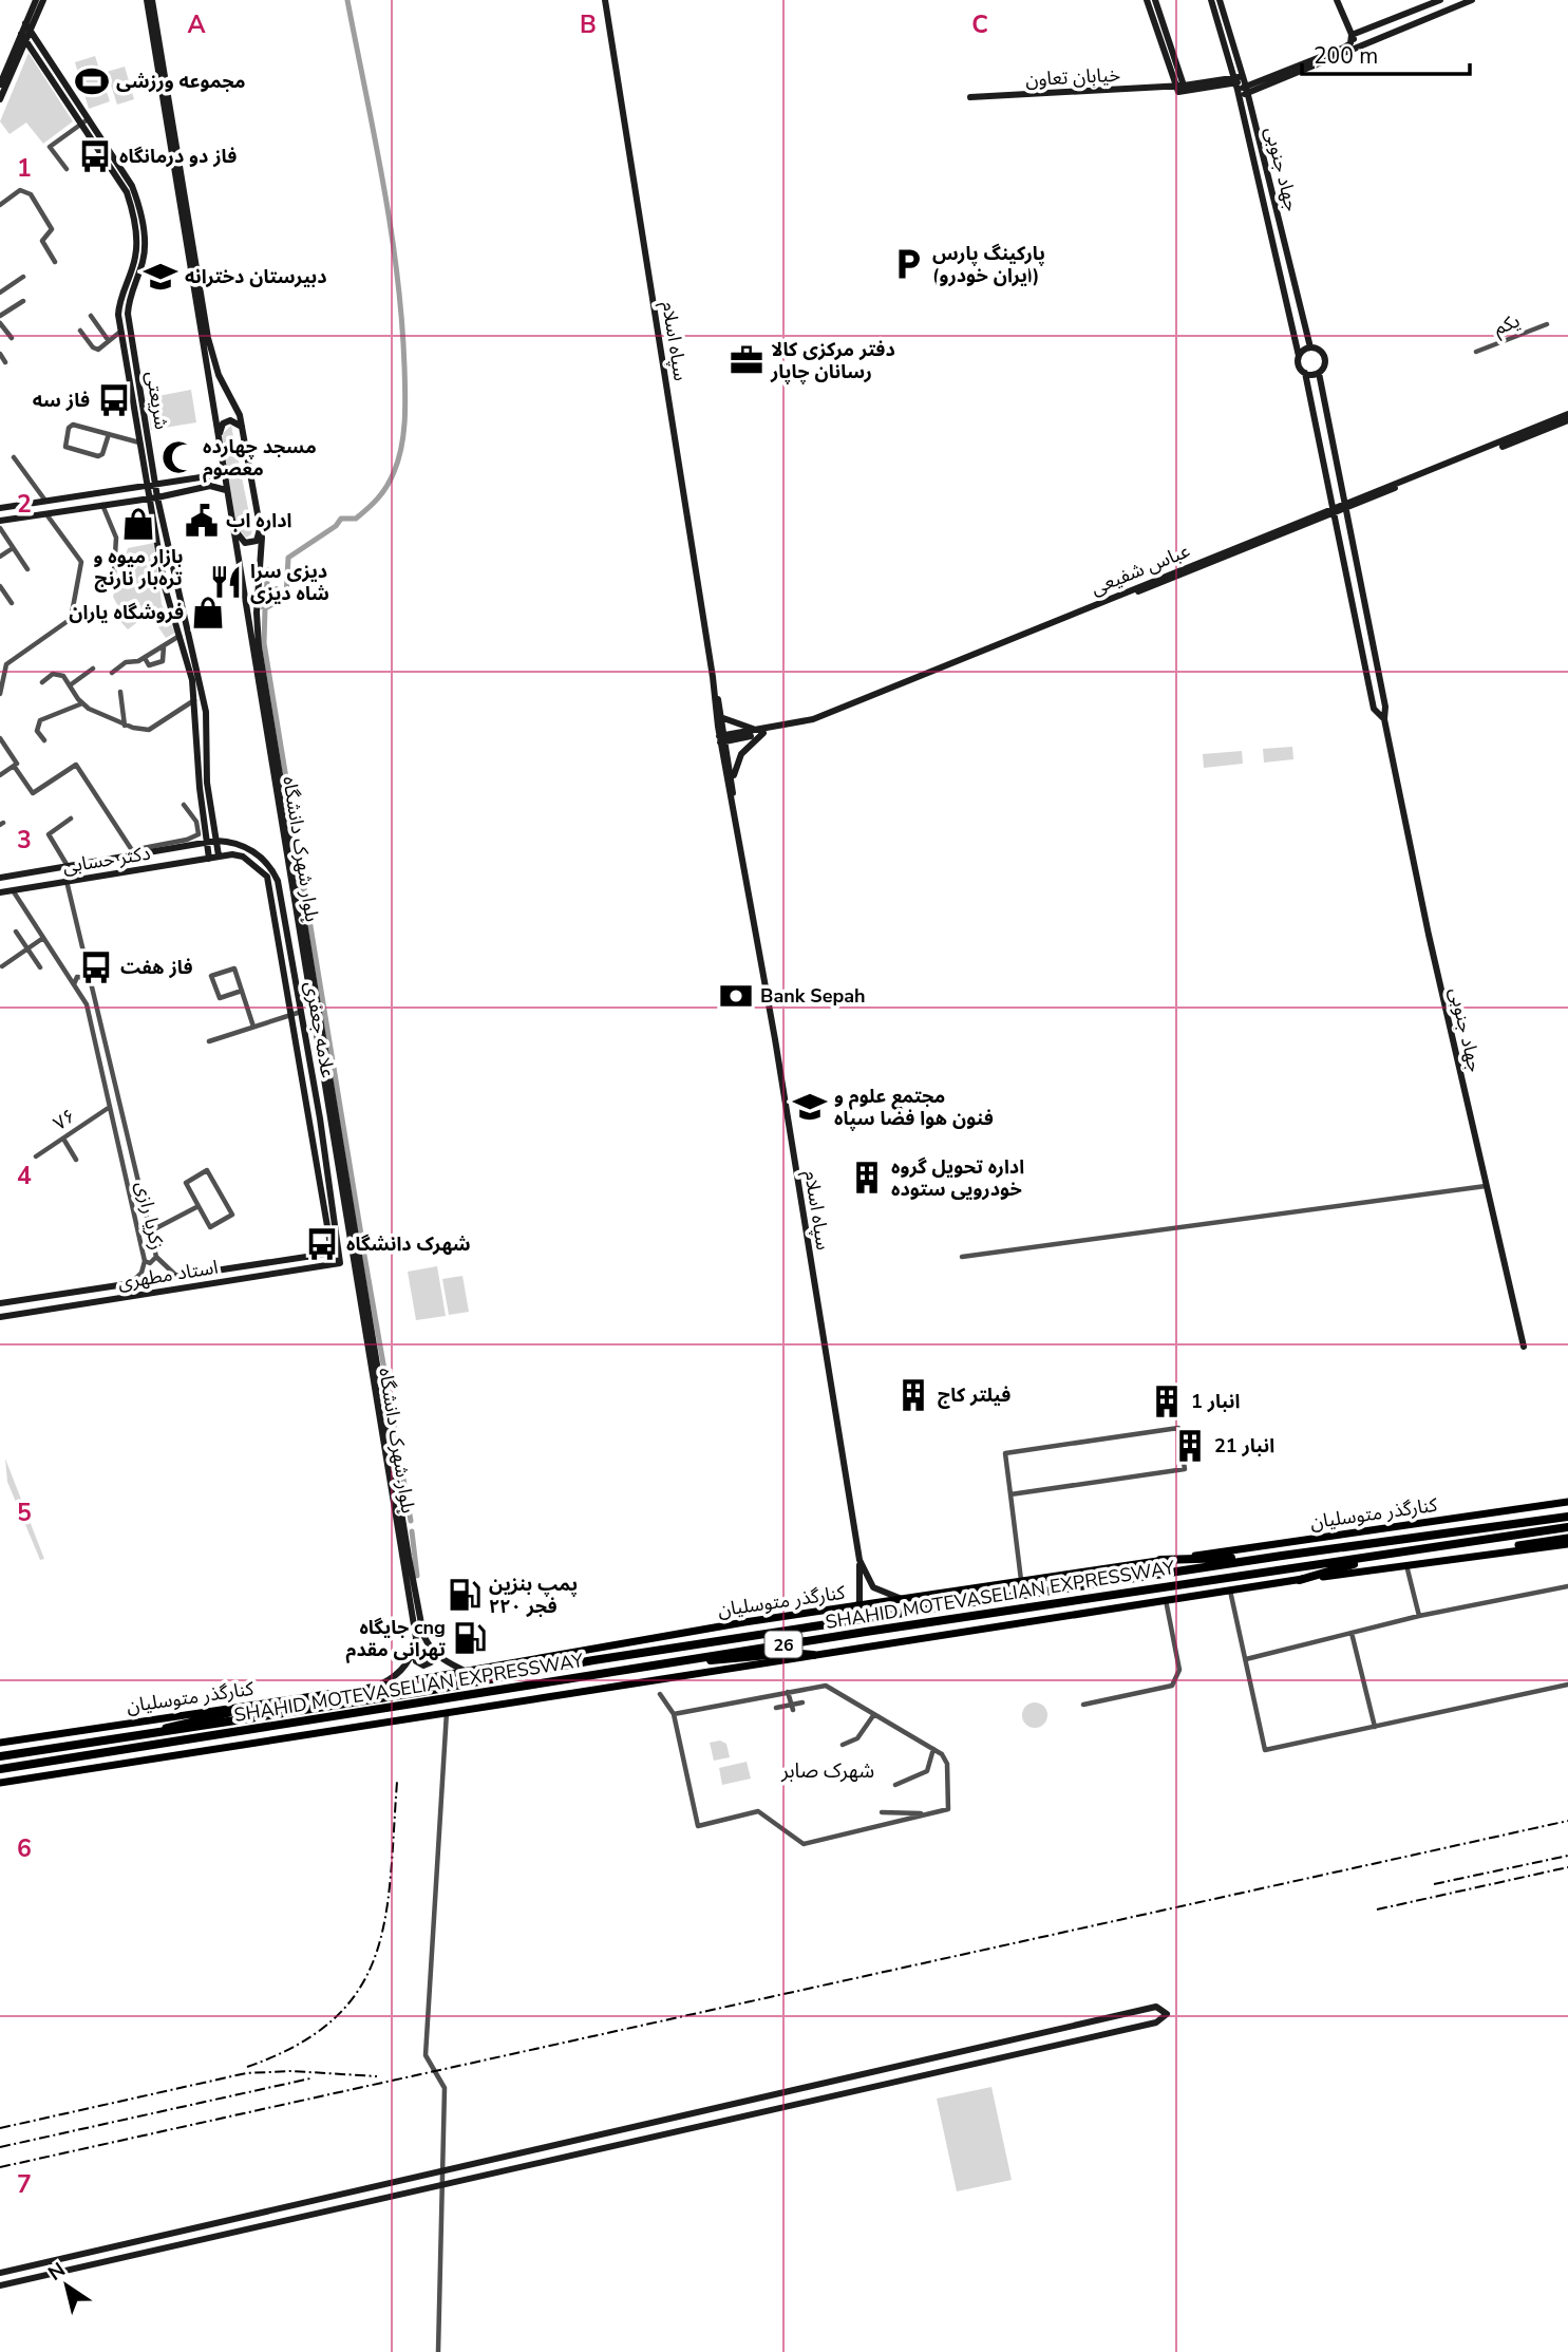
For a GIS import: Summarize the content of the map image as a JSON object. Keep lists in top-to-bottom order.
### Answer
{
  "streets": {
    "highway": ["SHAHID MOTEVASELIAN EXPRESSWAY", "26"],
    "main road": ["کنارگذر متوسلیان"],
    "street": [
      "خیابان تعاون",
      "جهاد جنوبی",
      "یکم",
      "سپاه اسلام",
      "شریعتی",
      "عباس شفیعی",
      "بلوار شهرک دانشگاه",
      "دکتر حسابی",
      "علامه جعفری",
      "۷۶",
      "زکریا رازی",
      "استاد مطهری"
    ]
  },
  "crossings": [
    ["جهاد جنوبی", "عباس شفیعی"],
    ["سپاه اسلام", "عباس شفیعی"],
    ["سپاه اسلام", "کنارگذر متوسلیان"],
    ["شریعتی", "دکتر حسابی"],
    ["شریعتی", "علامه جعفری"],
    ["دکتر حسابی", "علامه جعفری"],
    ["دکتر حسابی", "زکریا رازی"],
    ["علامه جعفری", "استاد مطهری"],
    ["۷۶", "زکریا رازی"]
  ],
  "districts": ["شهرک صابر"],
  "places": {
    "sports": ["مجموعه ورزشی"],
    "bus stop": [
      "فاز دو درمانگاه",
      "فاز سه",
      "فاز هفت",
      "شهرک دانشگاه"
    ],
    "parking": ["پارکینگ پارس (ایران خودرو)"],
    "school or university": ["دبیرستان دخترانه", "مجتمع علوم و فنون هوا فضا سپاه"],
    "office": ["دفتر مرکزی کالا رسانان چاپار"],
    "mosque": ["مسجد چهارده معصوم"],
    "public building": ["اداره اب"],
    "shop": ["بازار میوه و تره‌بار نارنج", "فروشگاه یاران"],
    "restaurant": ["دیزی سرا شاه دیزی"],
    "bank": ["Bank Sepah"],
    "building": [
      "اداره تحویل گروه خودرویی ستوده",
      "فیلتر کاج",
      "انبار 1",
      "انبار 21"
    ],
    "fuel station": ["پمپ بنزین ۲۲۰ فجر", "جایگاه cng تهرانی مقدم"]
  },
  "scale_bar": "200 m",
  "north": "top left",
  "grid": {
    "columns": ["A", "B", "C"],
    "rows": [
      "1",
      "2",
      "3",
      "4",
      "5",
      "6",
      "7"
    ]
  }
}
